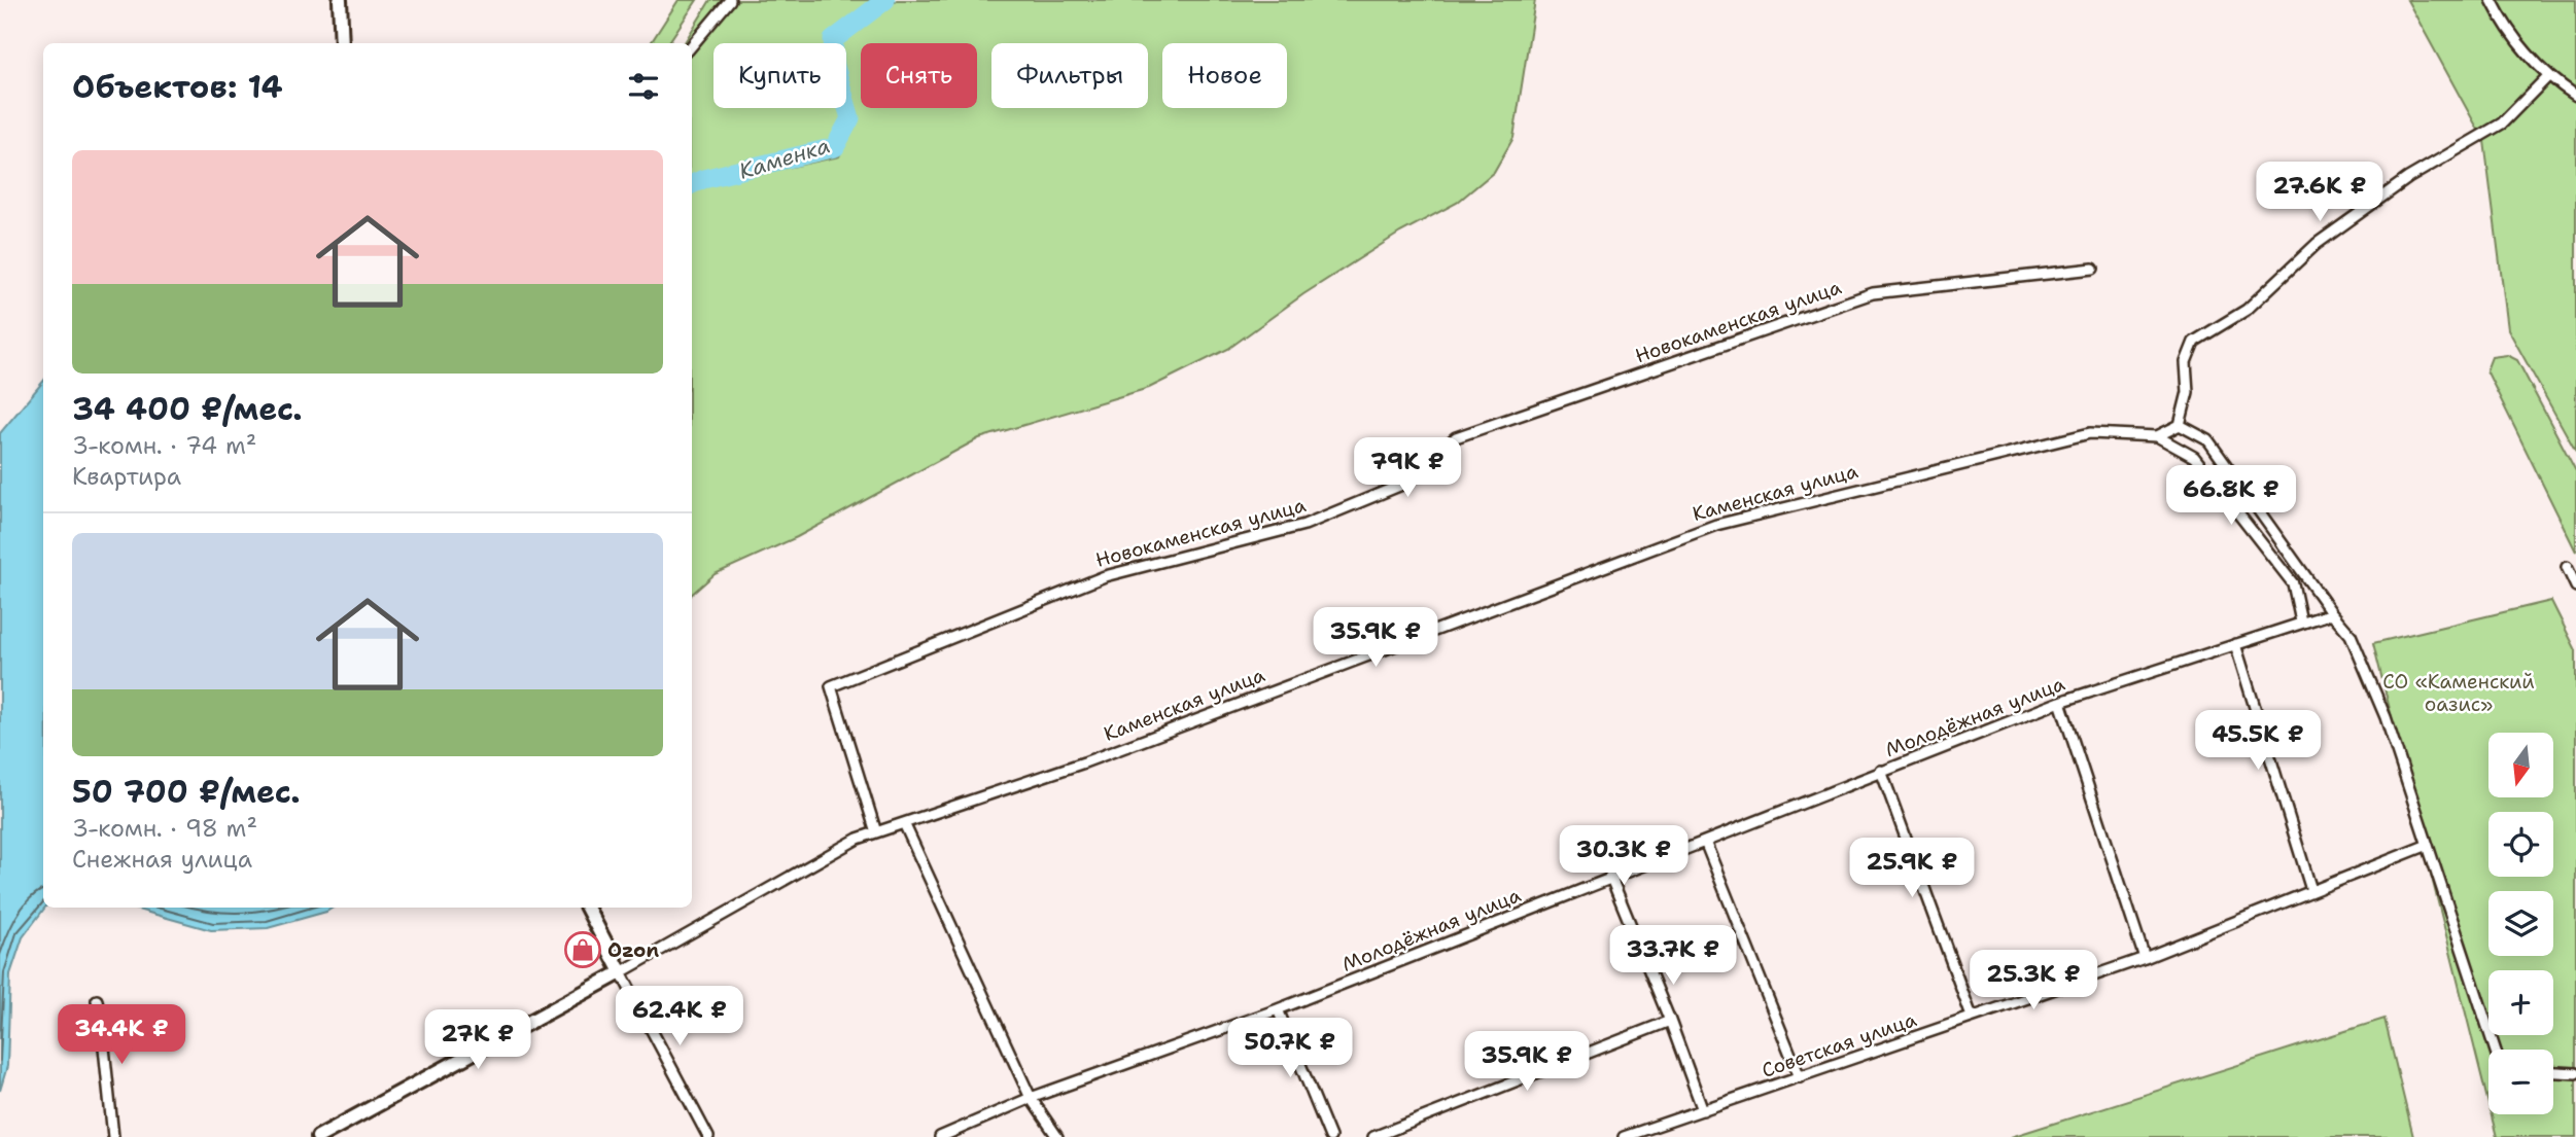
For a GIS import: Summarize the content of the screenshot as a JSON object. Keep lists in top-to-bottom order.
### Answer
{
  "streets": {
    "street": [
      "Новокаменская улица",
      "Каменская улица",
      "Молодёжная улица",
      "Советская улица"
    ]
  },
  "crossings": [
    ["Новокаменская улица", "Каменская улица"]
  ],
  "water": ["Каменка"],
  "parks": ["СО «Каменский оазис»"],
  "places": {
    "shop": ["Ozon"]
  },
  "north": "bottom",
  "page": {
    "chip": [
      "Купить",
      "Снять",
      "Фильтры",
      "Новое"
    ],
    "heading": "Объектов: 14",
    "list": [
      {
        "name": "34 400 ₽/мес.",
        "note": "3-комн. · 74 m² · Квартира"
      },
      {
        "name": "50 700 ₽/мес.",
        "note": "3-комн. · 98 m² · Снежная улица"
      }
    ],
    "price": [
      "27.6K ₽",
      "79K ₽",
      "66.8K ₽",
      "35.9K ₽",
      "45.5K ₽",
      "30.3K ₽",
      "25.9K ₽",
      "33.7K ₽",
      "25.3K ₽",
      "62.4K ₽",
      "34.4K ₽",
      "27K ₽",
      "50.7K ₽",
      "35.9K ₽"
    ],
    "map_buttons": ["+", "−"]
  }
}
